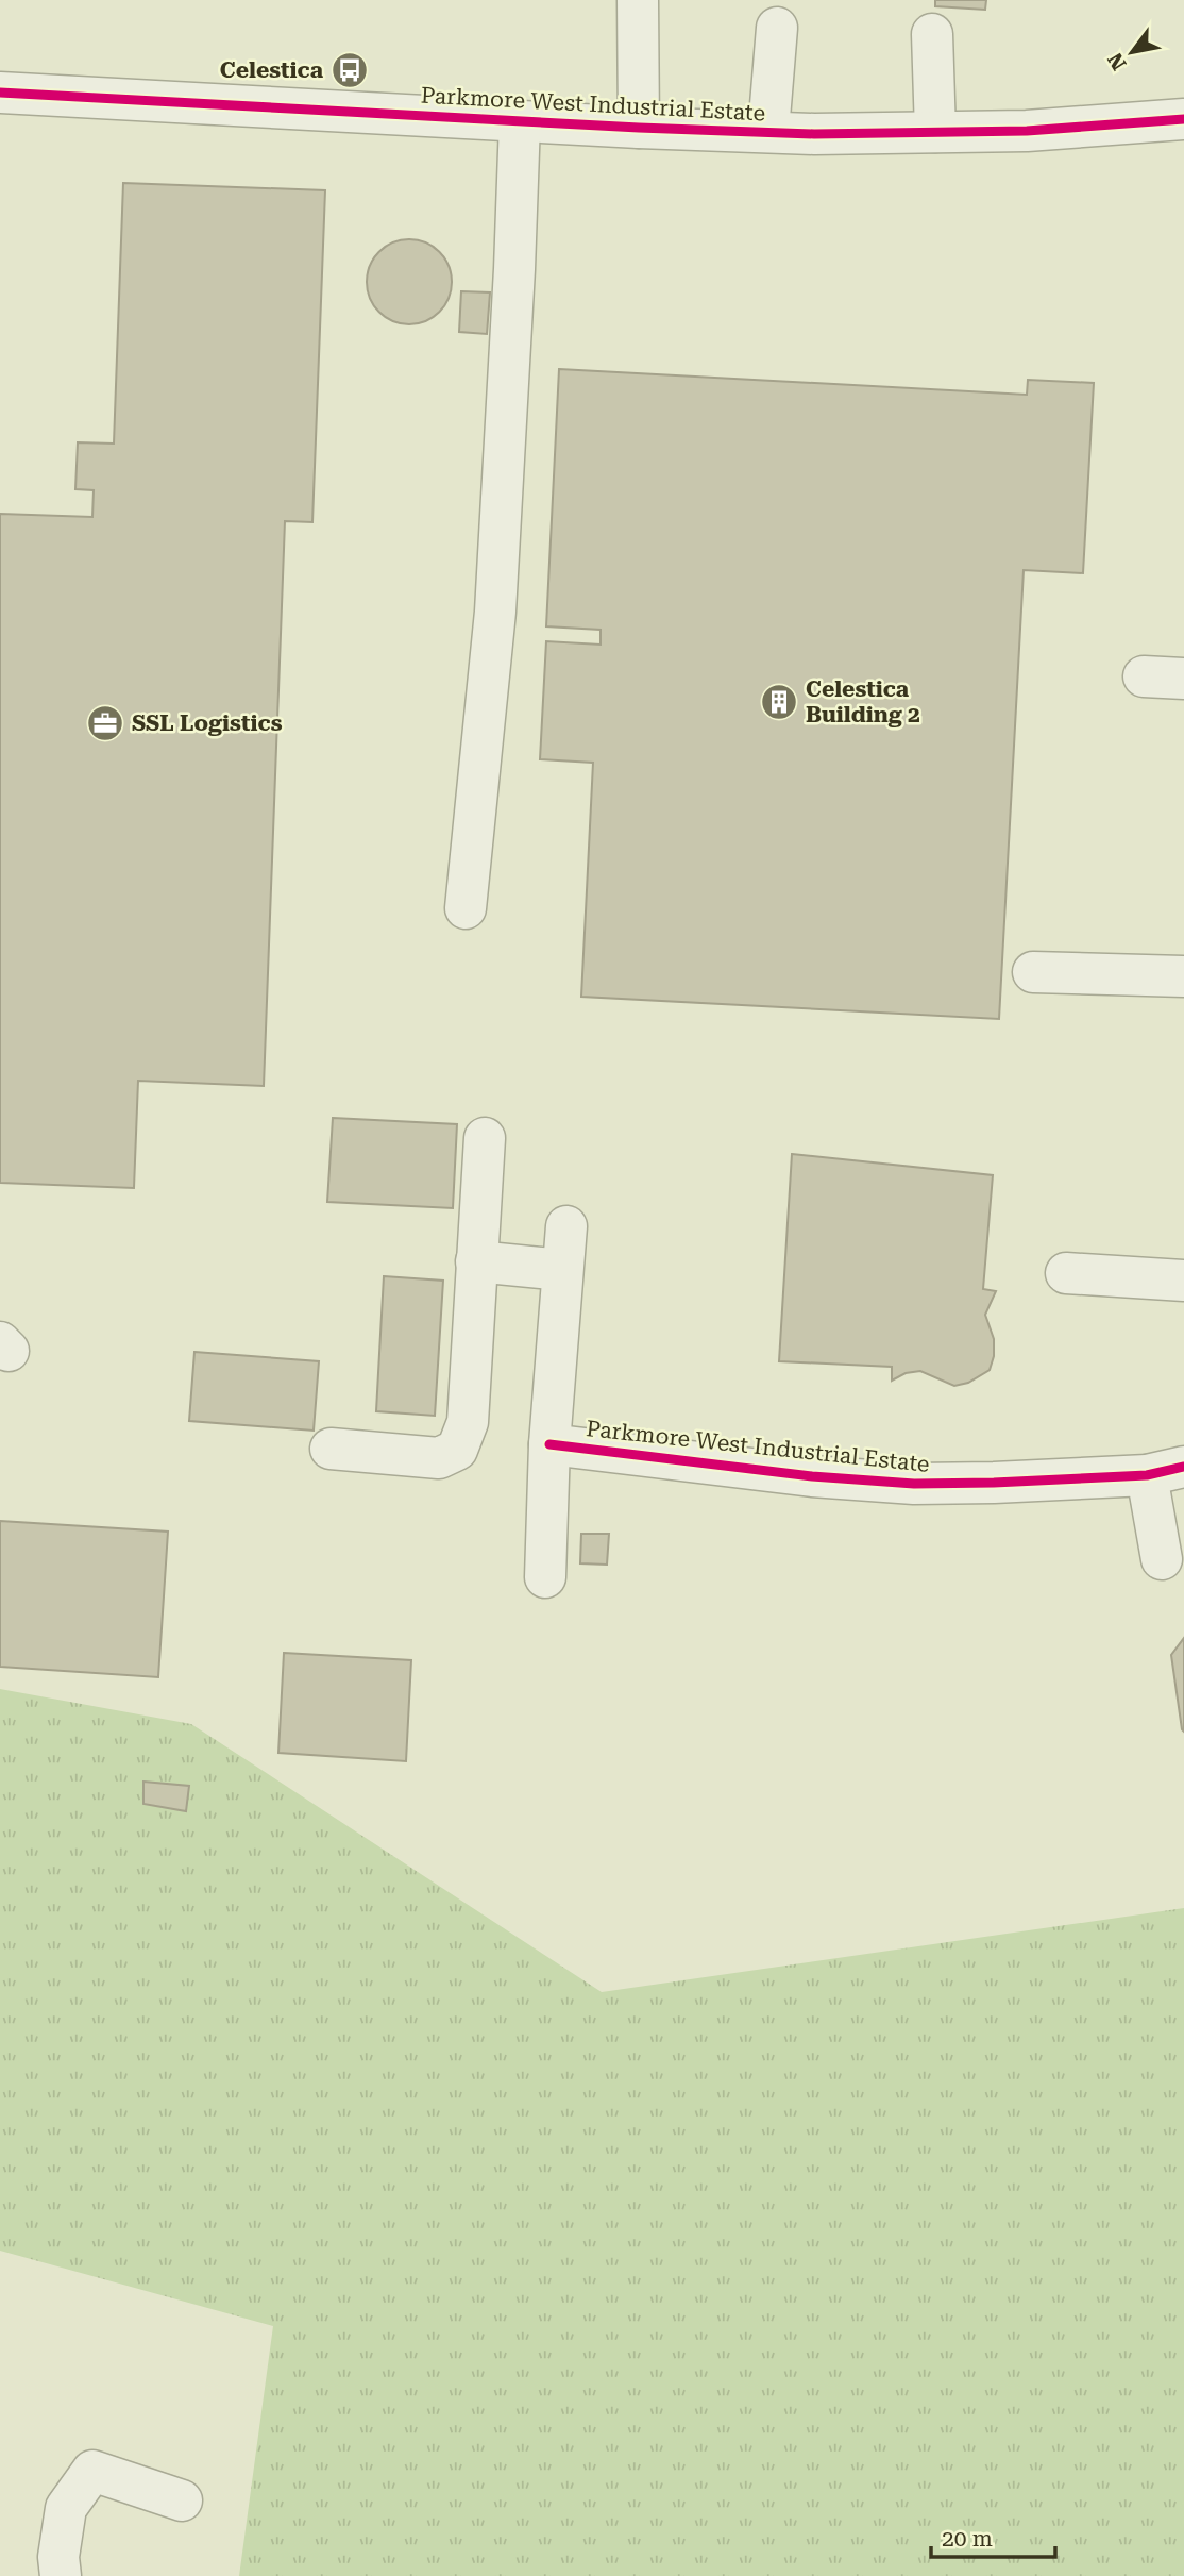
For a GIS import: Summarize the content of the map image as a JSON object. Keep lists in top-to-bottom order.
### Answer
{
  "streets": {
    "street": ["Parkmore West Industrial Estate"]
  },
  "places": {
    "bus stop": ["Celestica"],
    "building": ["Celestica Building 2"],
    "office": ["SSL Logistics"]
  },
  "scale_bar": "20 m",
  "north": "bottom left"
}
